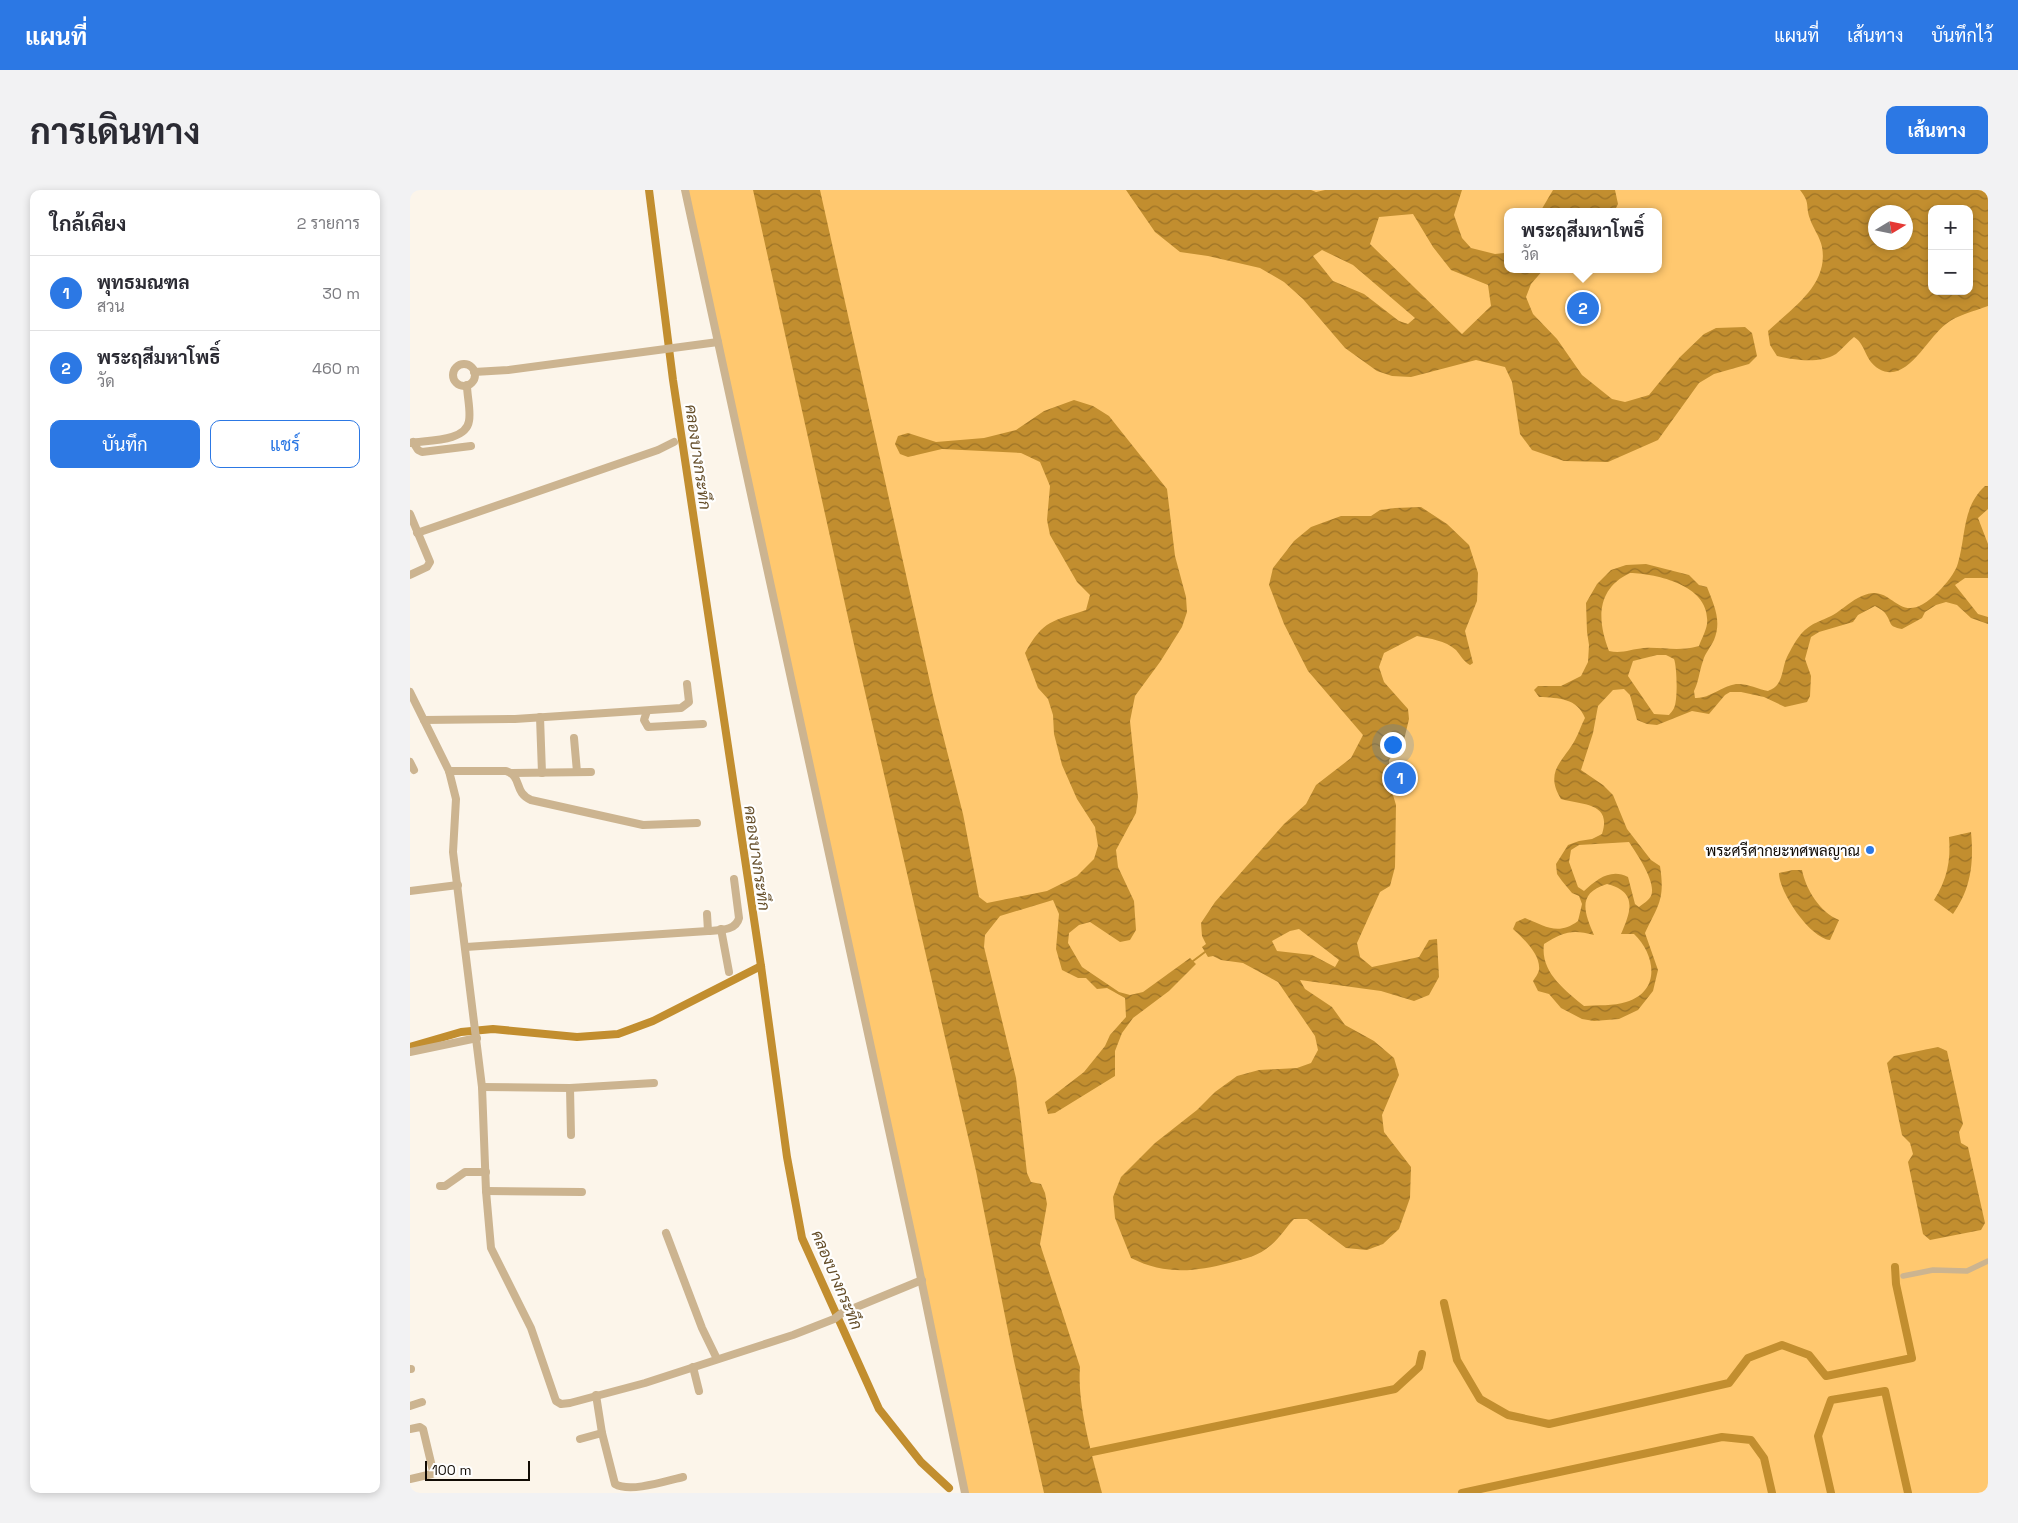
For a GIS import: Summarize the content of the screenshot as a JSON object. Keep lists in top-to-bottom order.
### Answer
{
  "water": ["คลองบางกระทึก"],
  "places": ["พระศรีศากยะทศพลญาณ"],
  "scale_bar": "100 m",
  "north": "right",
  "page": {
    "header": "แผนที่",
    "nav": ["แผนที่", "เส้นทาง", "บันทึกไว้"],
    "buttons": [
      "เส้นทาง",
      ["บันทึก", "แชร์"]
    ],
    "title": "การเดินทาง",
    "heading": ["ใกล้เคียง", "2 รายการ"],
    "map_buttons": ["+", "−"],
    "popup": ["พระฤสีมหาโพธิ์", "วัด"],
    "list": [
      {
        "mark": "1",
        "name": "พุทธมณฑล",
        "note": "สวน",
        "value": "30 m"
      },
      {
        "mark": "2",
        "name": "พระฤสีมหาโพธิ์",
        "note": "วัด",
        "value": "460 m"
      }
    ],
    "pins": ["2", "1"],
    "scale": "100 m"
  }
}
